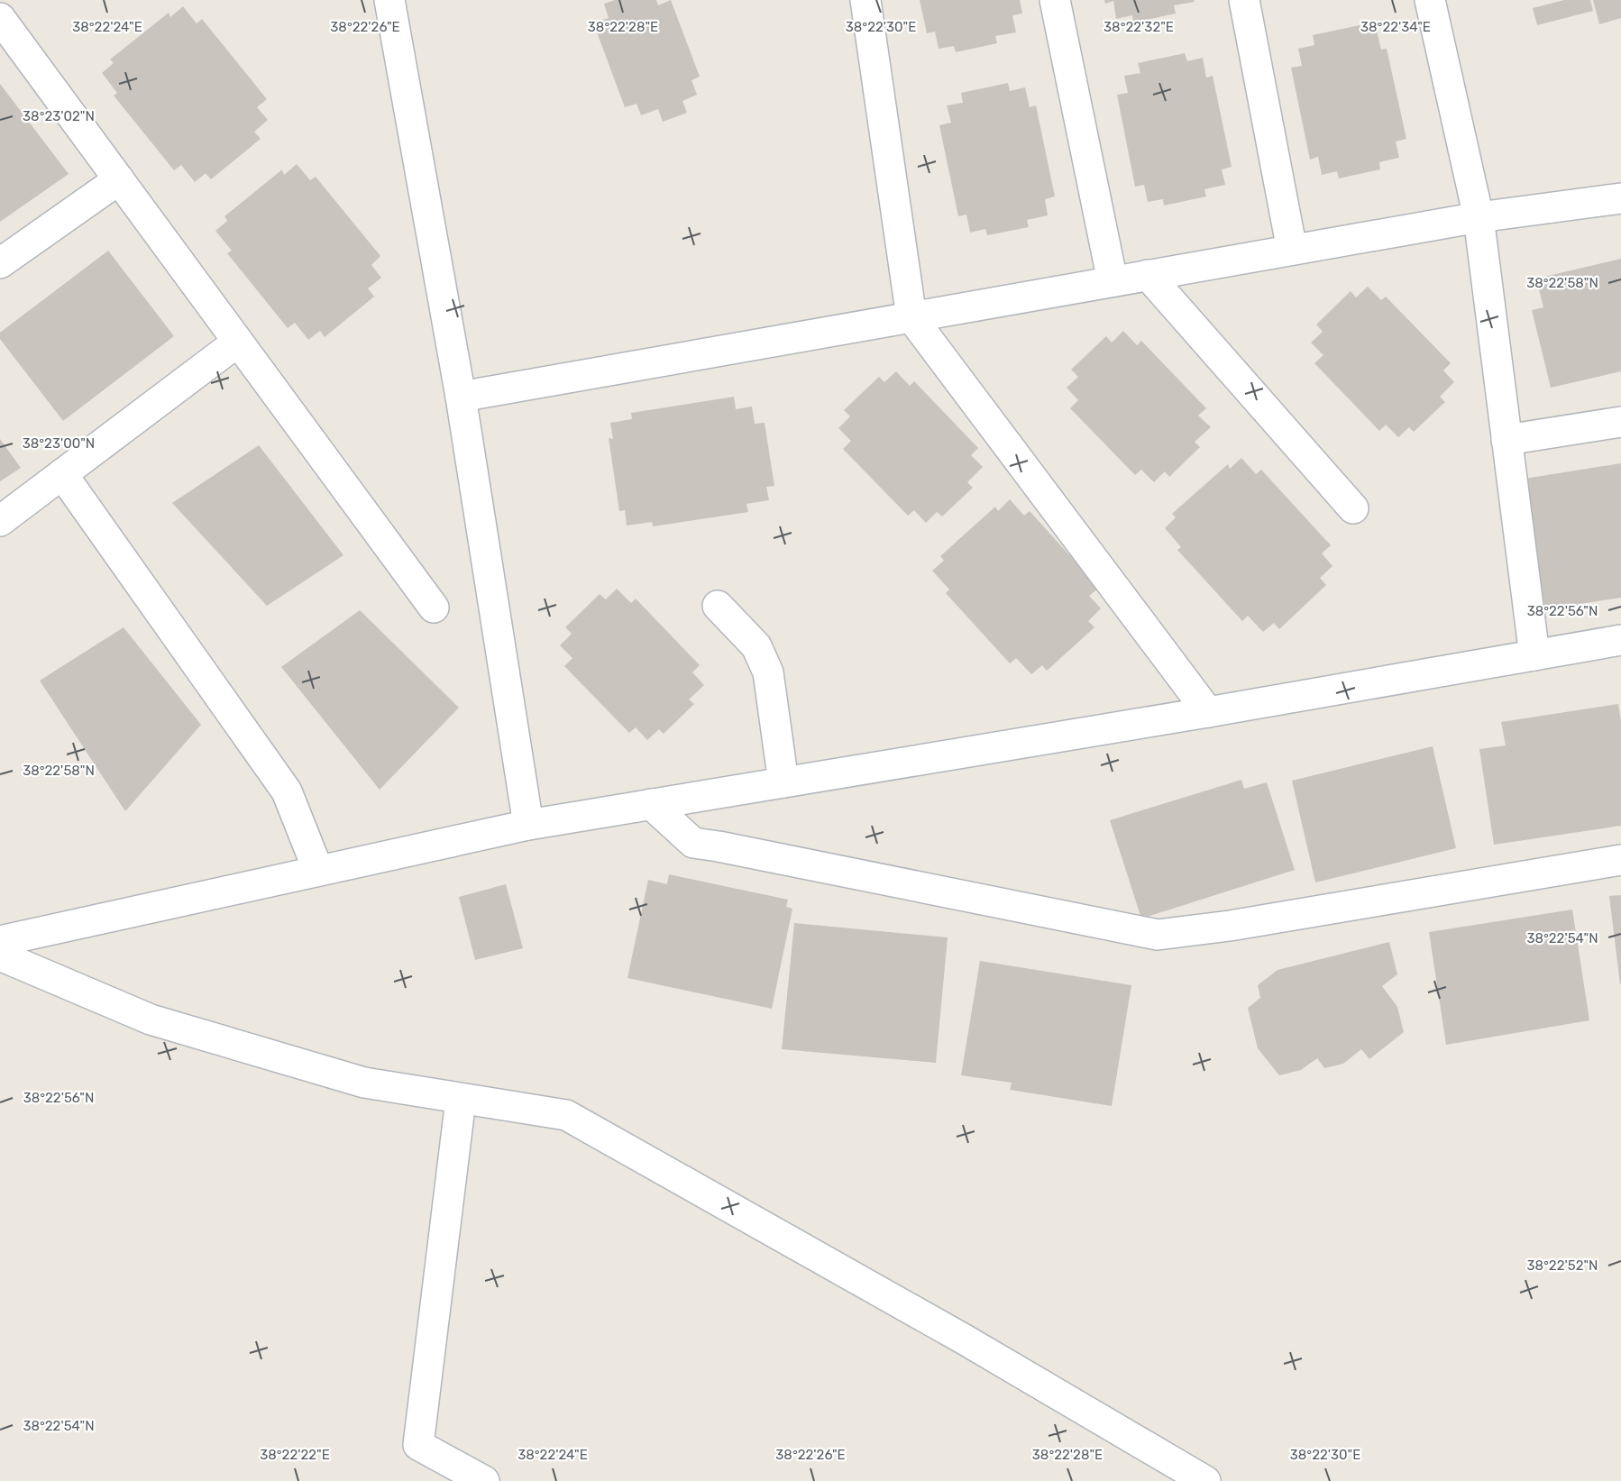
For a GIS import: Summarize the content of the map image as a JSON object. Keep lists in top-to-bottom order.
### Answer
{
  "coordinates": [
    "38°22'24\"E",
    "38°22'26\"E",
    "38°22'28\"E",
    "38°22'30\"E",
    "38°22'32\"E",
    "38°22'34\"E",
    "38°23'02\"N",
    "38°22'58\"N",
    "38°23'00\"N",
    "38°22'56\"N",
    "38°22'54\"N",
    "38°22'52\"N",
    "38°22'22\"E"
  ]
}
